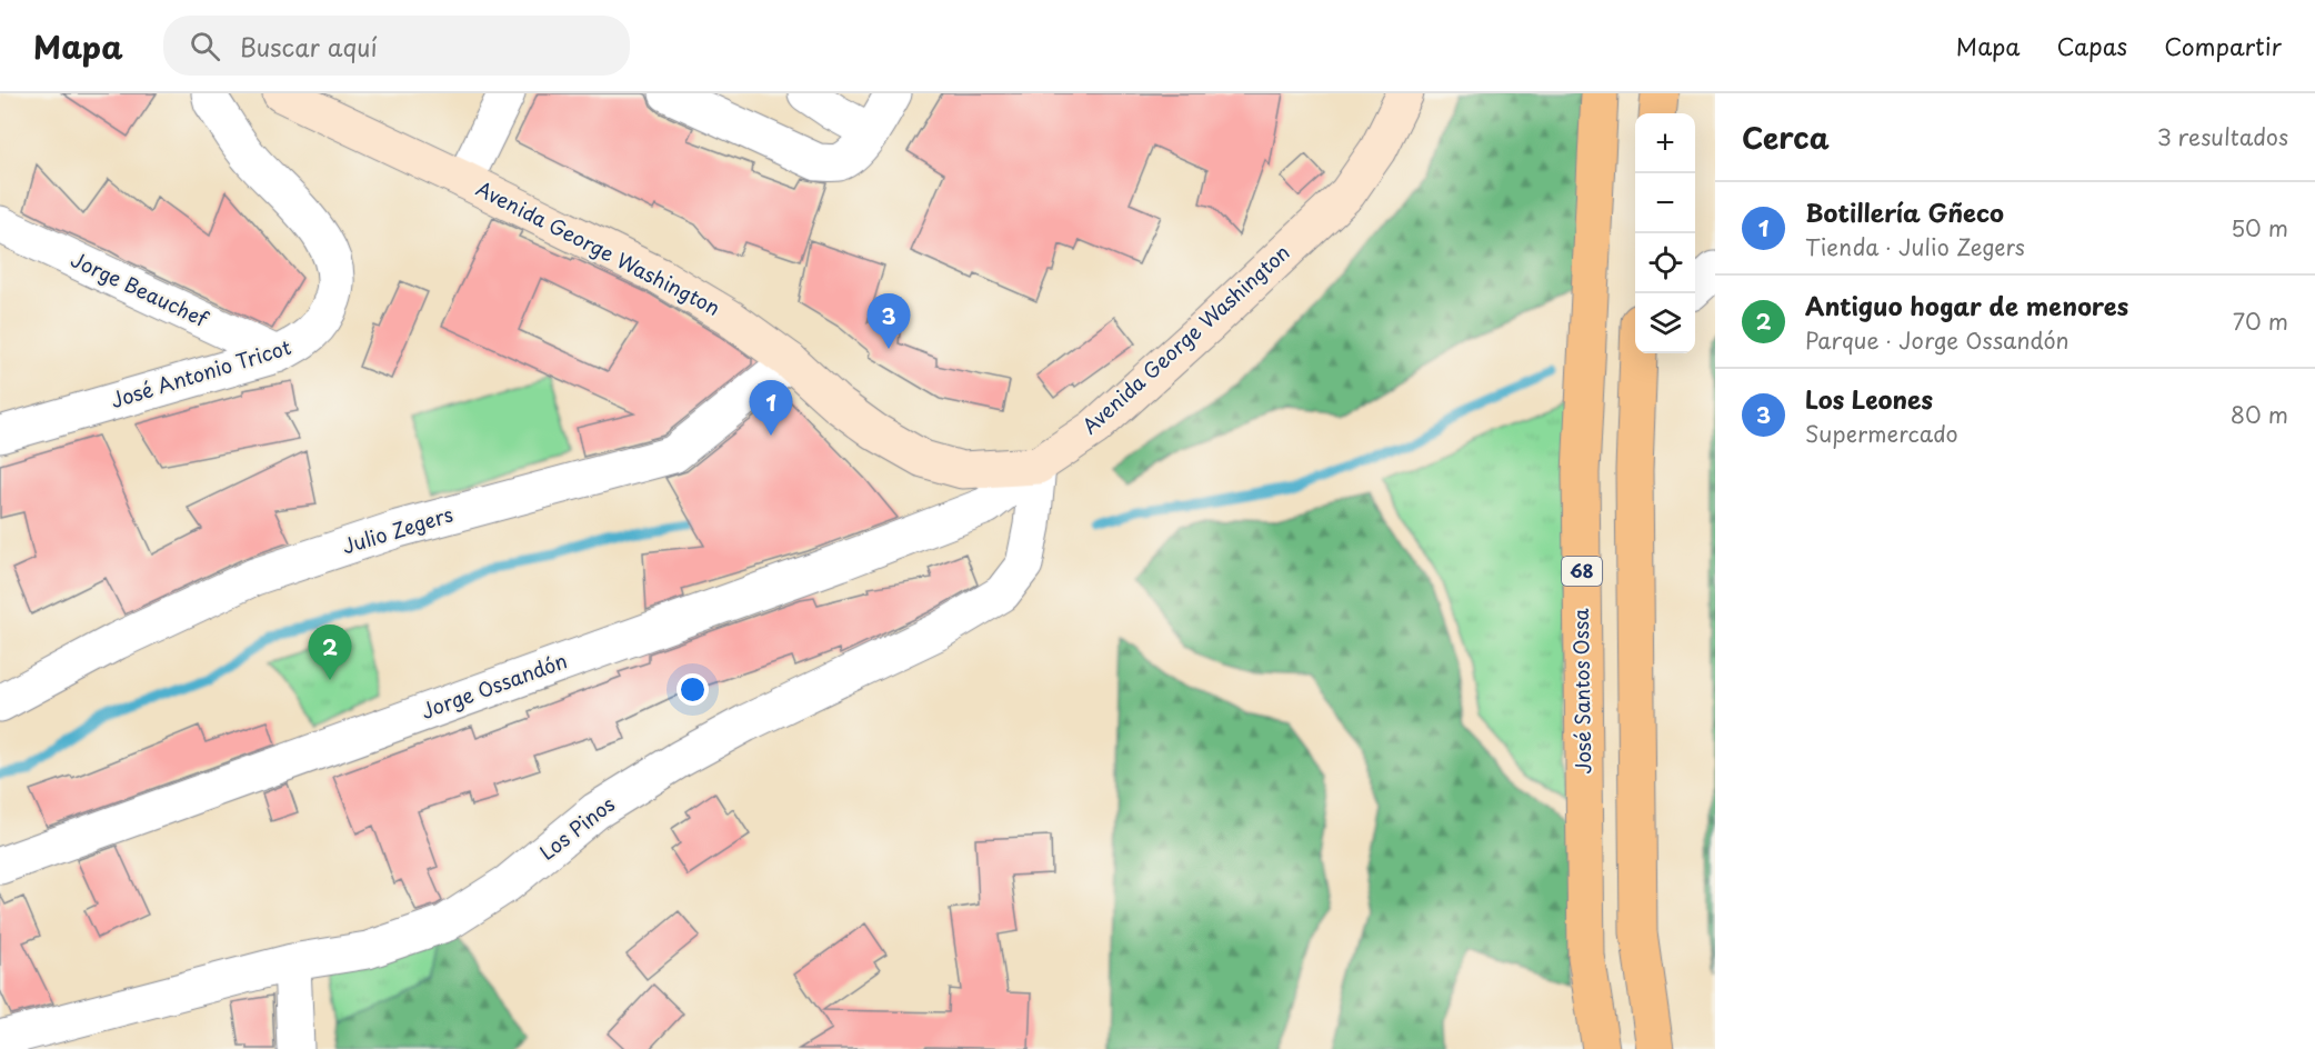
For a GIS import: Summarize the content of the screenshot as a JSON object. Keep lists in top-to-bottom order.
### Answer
{
  "streets": {
    "highway": ["68", "José Santos Ossa"],
    "main road": ["Avenida George Washington"],
    "street": [
      "Jorge Beauchef",
      "José Antonio Tricot",
      "Julio Zegers",
      "Jorge Ossandón",
      "Los Pinos"
    ]
  },
  "crossings": [
    ["Avenida George Washington", "Julio Zegers"],
    ["Avenida George Washington", "Jorge Ossandón"],
    ["Avenida George Washington", "Los Pinos"],
    ["Jorge Beauchef", "José Antonio Tricot"],
    ["Jorge Ossandón", "Los Pinos"]
  ],
  "page": {
    "header": "Mapa",
    "search": "Buscar aquí",
    "nav": ["Mapa", "Capas", "Compartir"],
    "heading": ["Cerca", "3 resultados"],
    "map_buttons": ["+", "−"],
    "list": [
      {
        "mark": "1",
        "name": "Botillería Gñeco",
        "note": "Tienda · Julio Zegers",
        "value": "50 m"
      },
      {
        "mark": "2",
        "name": "Antiguo hogar de menores",
        "note": "Parque · Jorge Ossandón",
        "value": "70 m"
      },
      {
        "mark": "3",
        "name": "Los Leones",
        "note": "Supermercado",
        "value": "80 m"
      }
    ],
    "pins": ["3", "1", "2"]
  }
}
